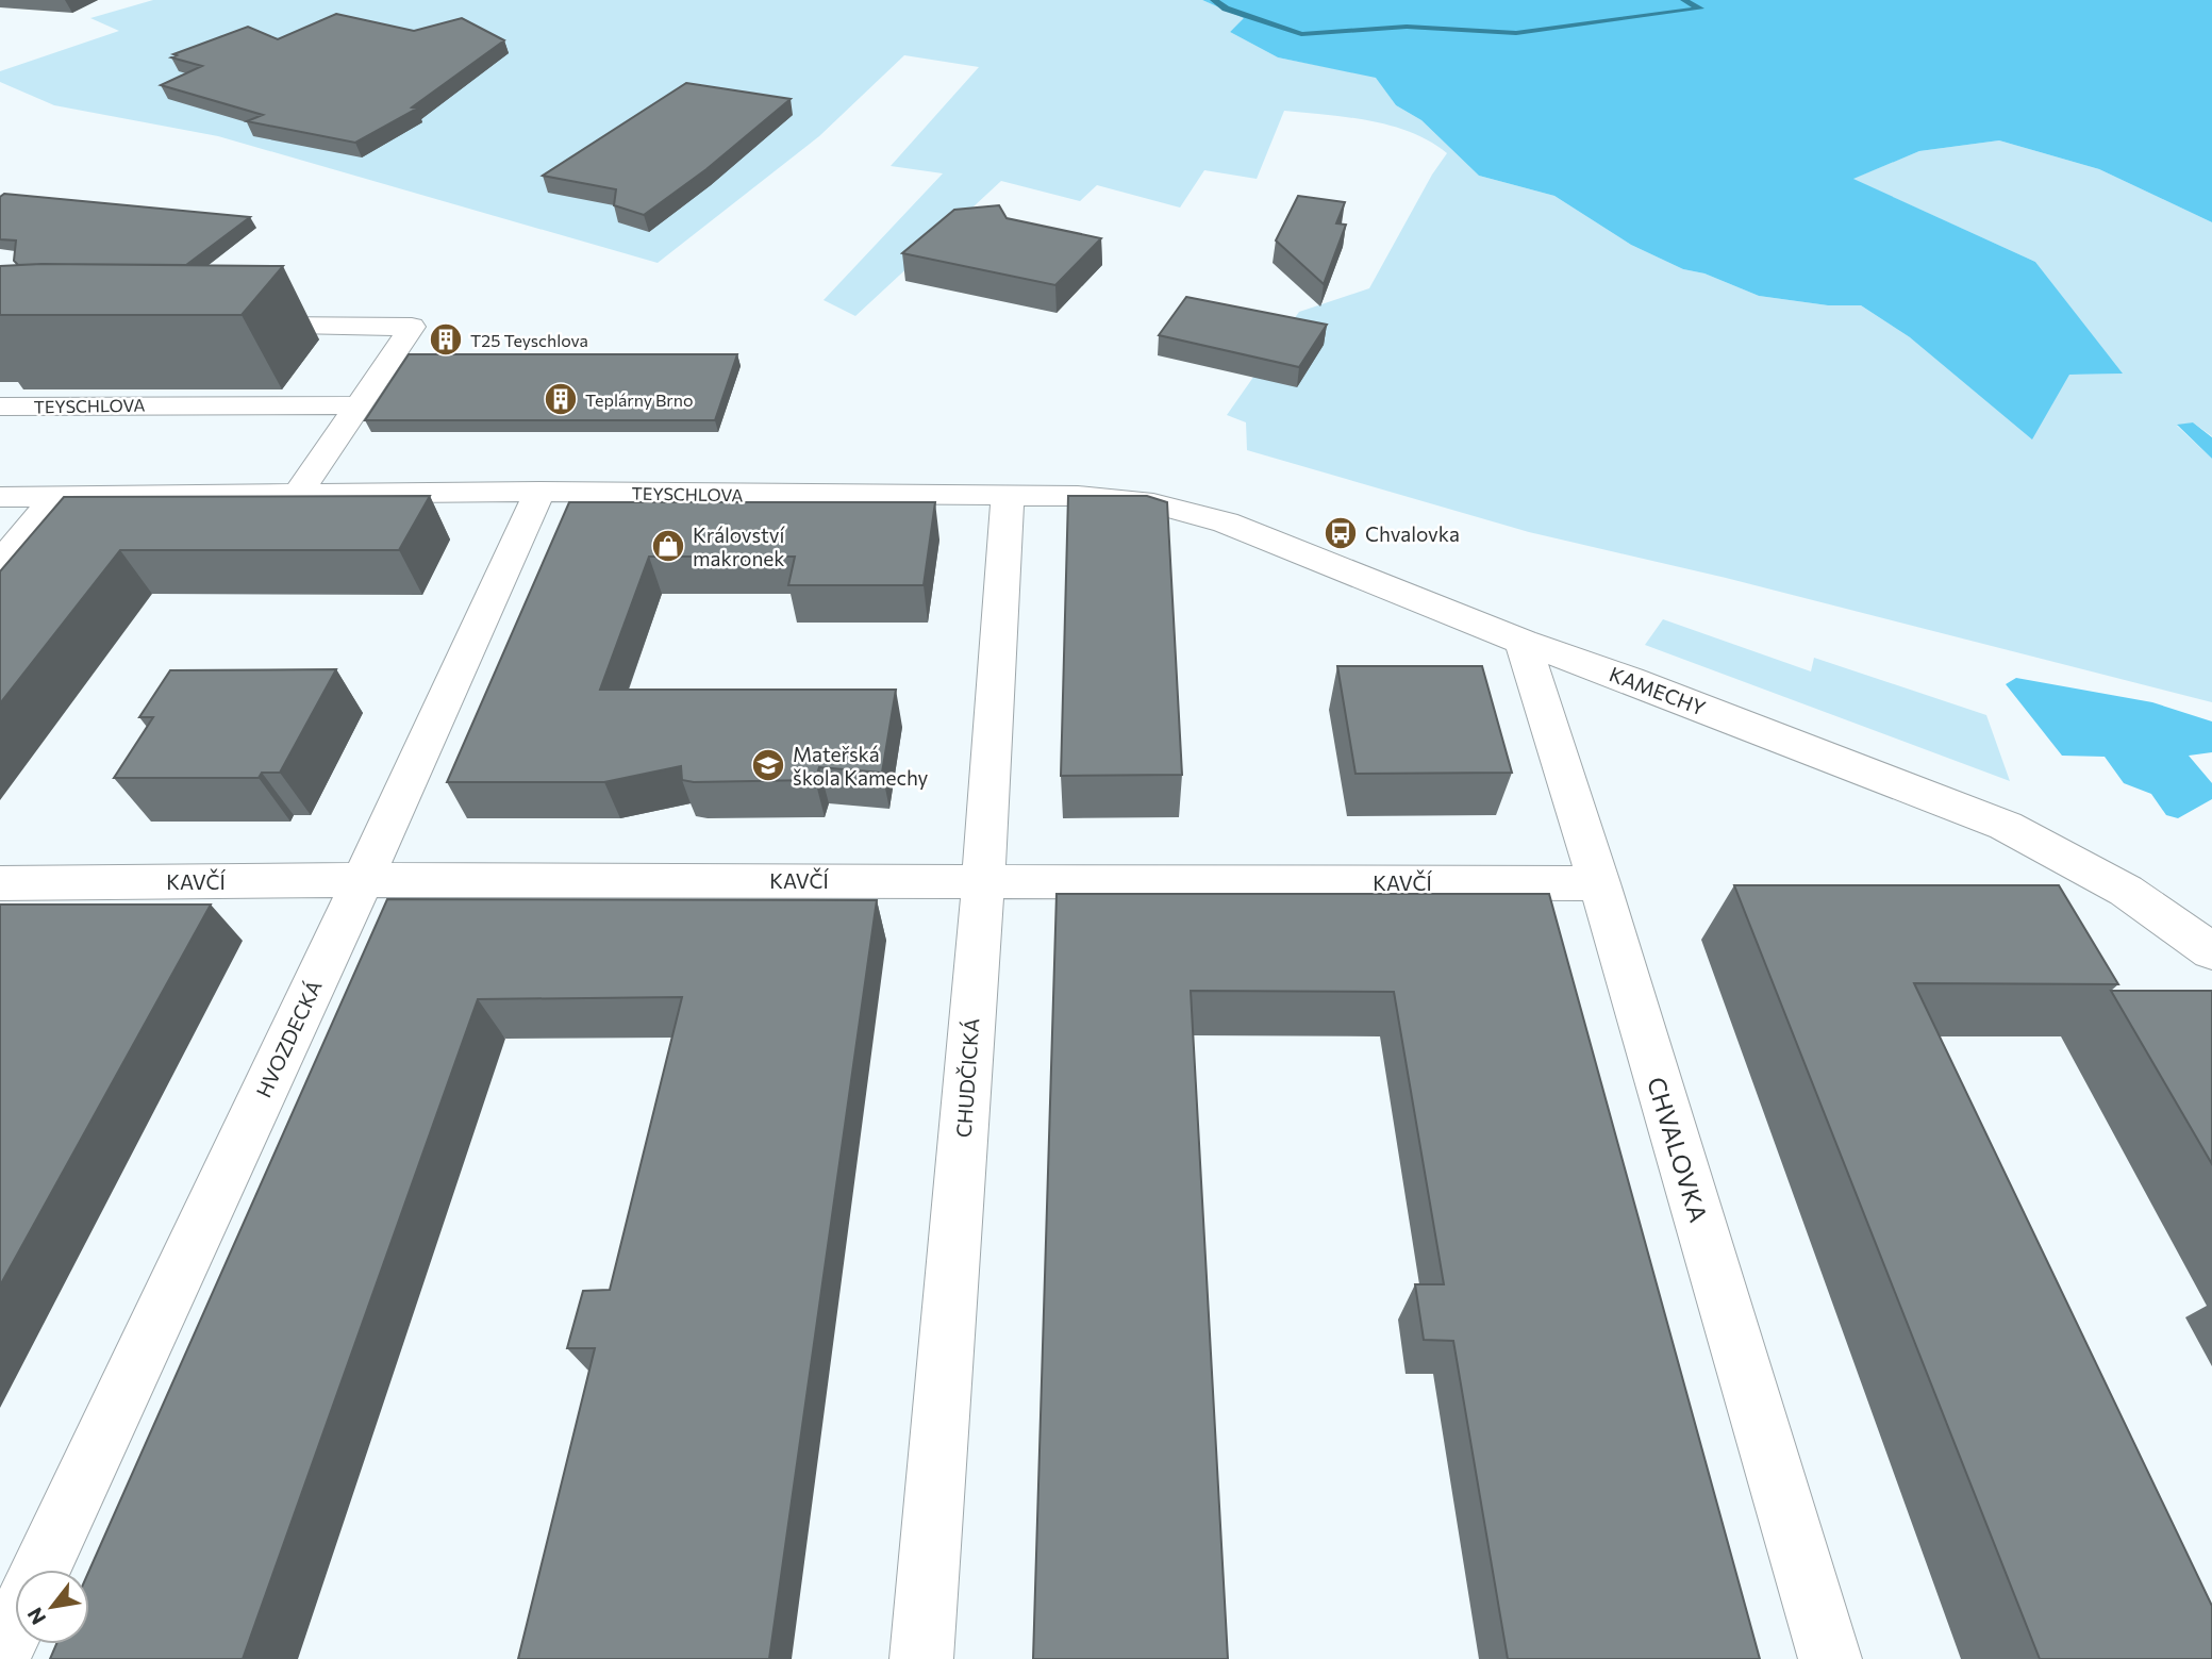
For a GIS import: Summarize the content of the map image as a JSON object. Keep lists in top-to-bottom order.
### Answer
{
  "streets": {
    "street": [
      "TEYSCHLOVA",
      "KAMECHY",
      "KAVČÍ",
      "HVOZDECKÁ",
      "CHUDČICKÁ",
      "CHVALOVKA"
    ]
  },
  "crossings": [
    ["TEYSCHLOVA", "KAMECHY"],
    ["TEYSCHLOVA", "HVOZDECKÁ"],
    ["TEYSCHLOVA", "CHUDČICKÁ"],
    ["KAMECHY", "CHVALOVKA"],
    ["KAVČÍ", "HVOZDECKÁ"],
    ["KAVČÍ", "CHUDČICKÁ"],
    ["KAVČÍ", "CHVALOVKA"]
  ],
  "places": {
    "building": ["T25 Teyschlova", "Teplárny Brno"],
    "bus stop": ["Chvalovka"],
    "shop": ["Království makronek"],
    "school or university": ["Mateřská škola Kamechy"]
  },
  "north": "bottom left"
}
